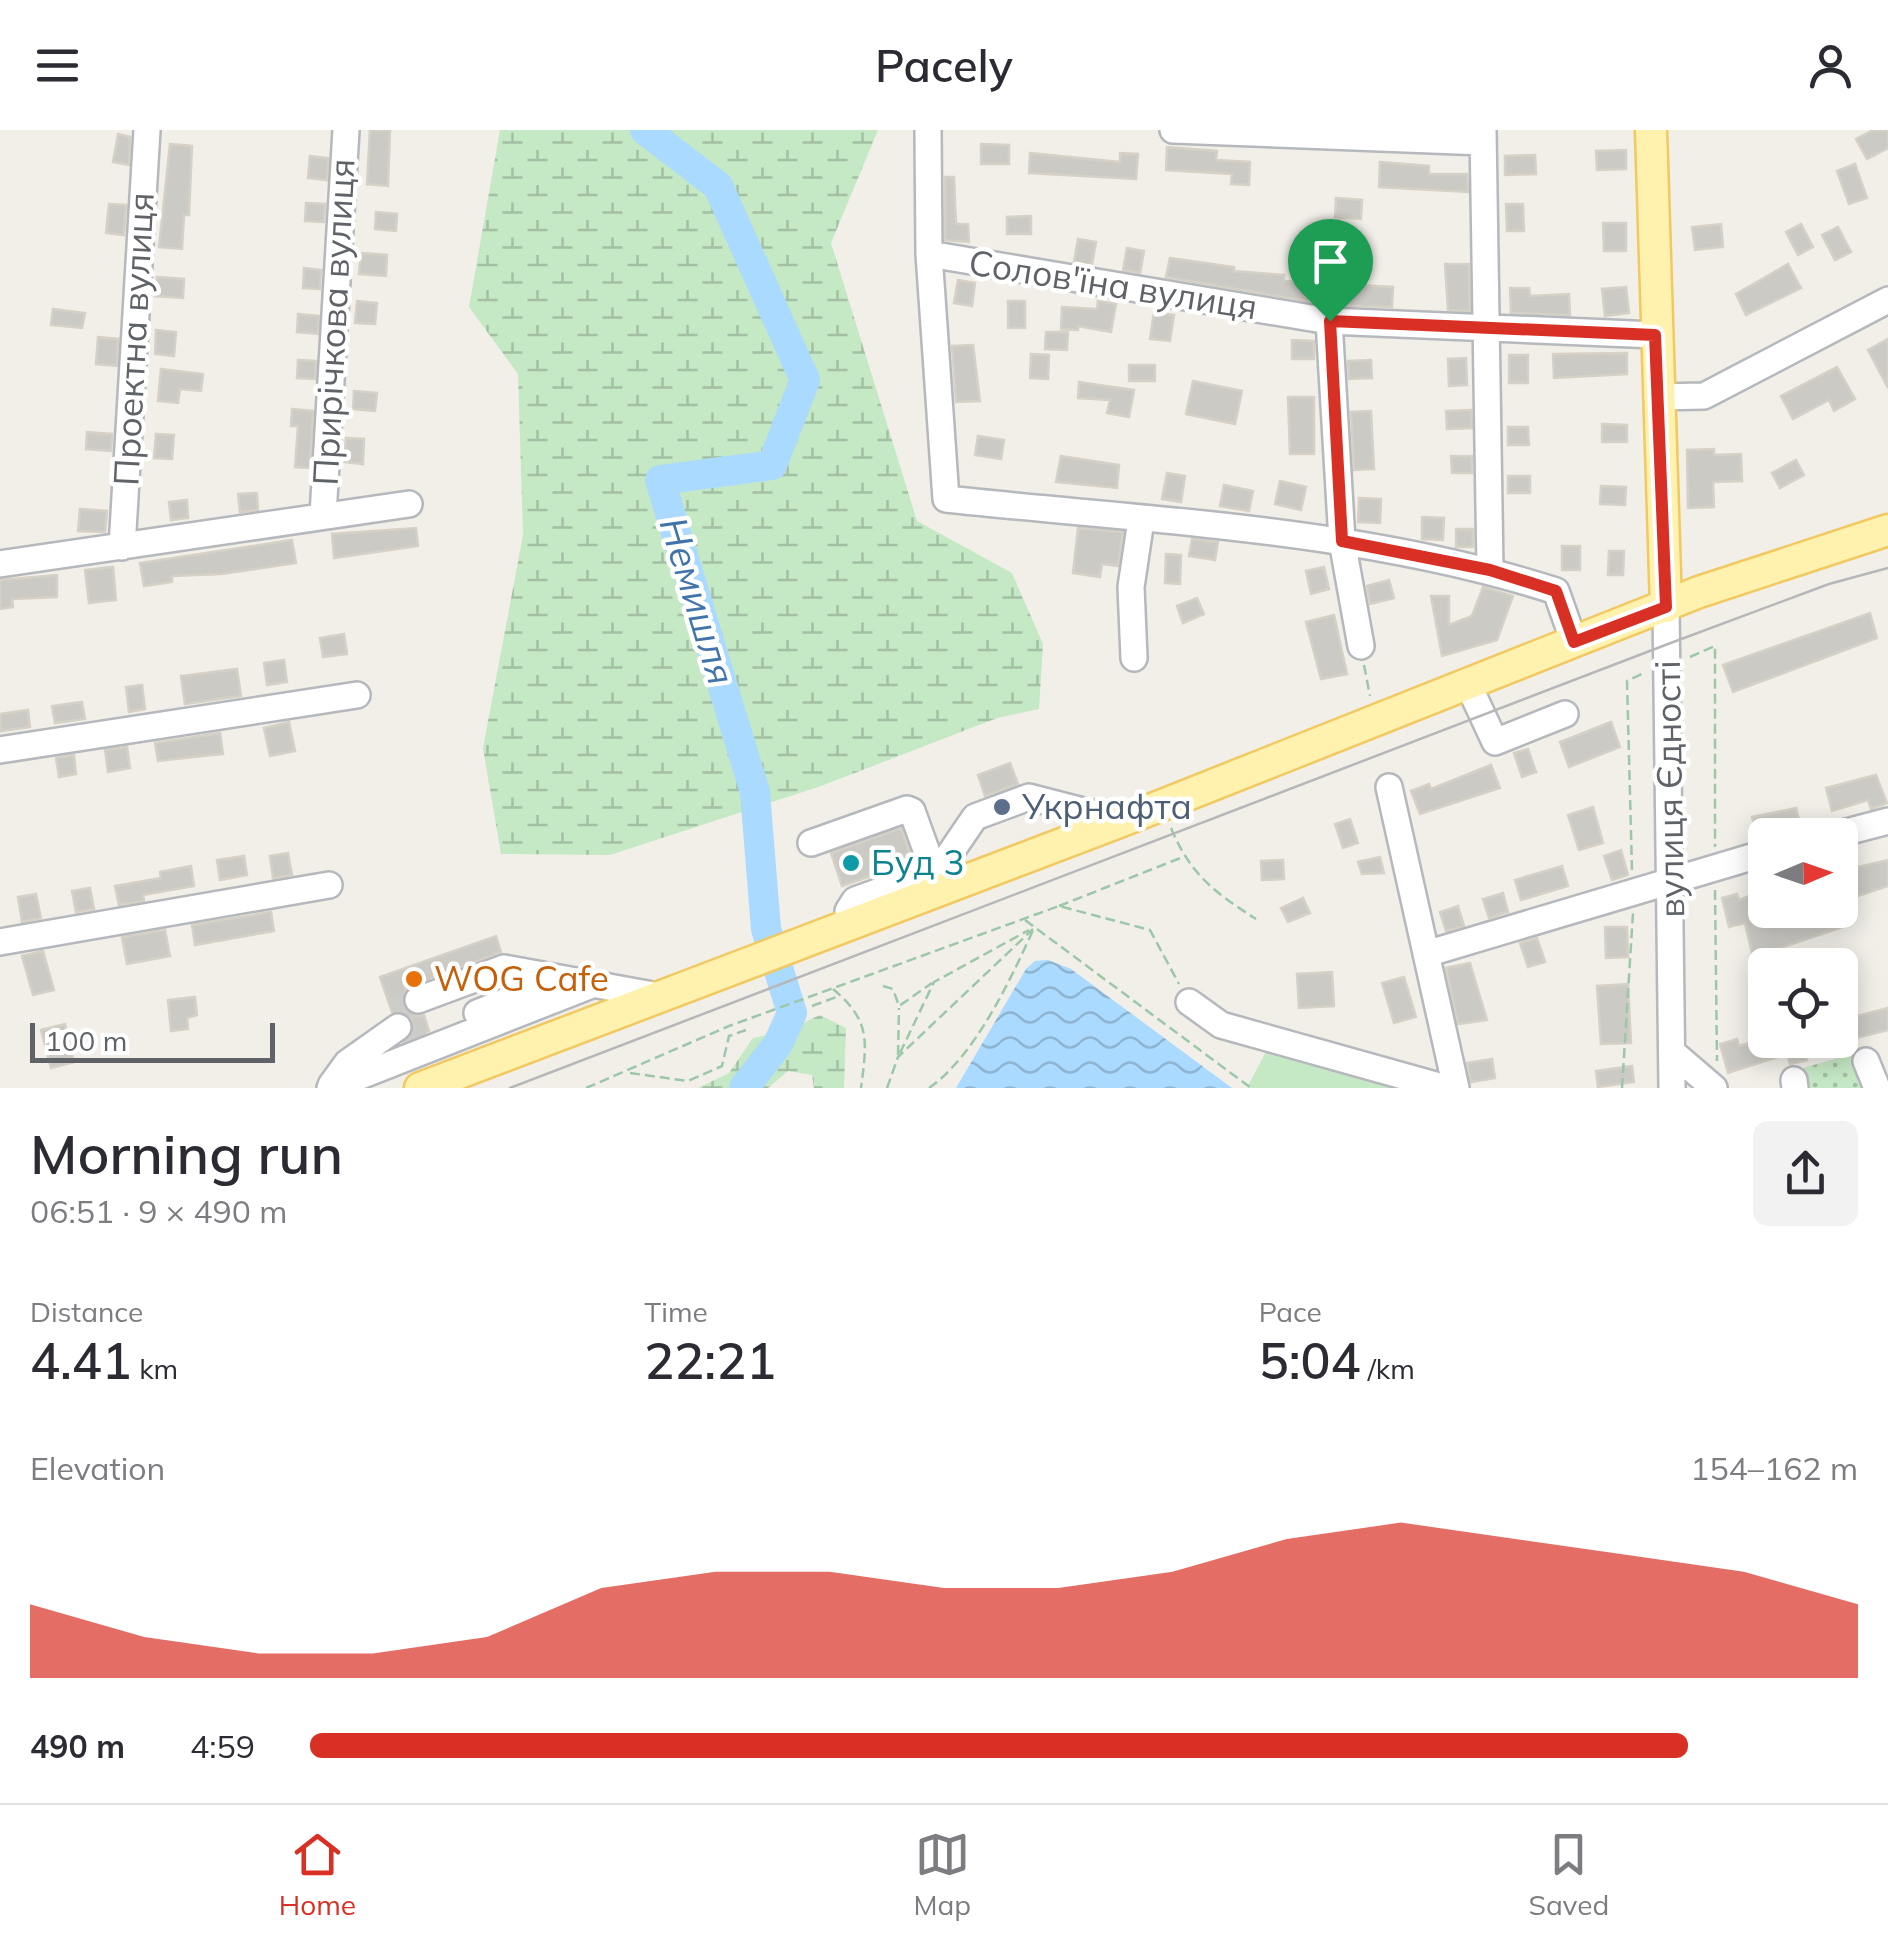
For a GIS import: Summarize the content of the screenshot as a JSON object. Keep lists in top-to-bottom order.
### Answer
{
  "streets": {
    "main road": ["вулиця Єдності"],
    "street": ["Солов'їна вулиця", "Прирічкова вулиця", "Проектна вулиця"]
  },
  "crossings": [
    ["Солов'їна вулиця", "вулиця Єдності"]
  ],
  "water": ["Немишля"],
  "places": ["Укрнафта", "Буд 3", "WOG Cafe"],
  "scale_bar": "100 m",
  "north": "right",
  "page": {
    "header": "Pacely",
    "scale": "100 m",
    "heading": ["Morning run", "06:51 · 9 × 490 m"],
    "stats": [
      ["Distance", "4.41 km"],
      ["Time", "22:21"],
      ["Pace", "5:04 /km"]
    ],
    "chart": ["Elevation", "154–162 m"],
    "list": [
      {
        "name": "490 m",
        "note": "4:59"
      }
    ],
    "tabs": ["Home", "Map", "Saved"]
  }
}
